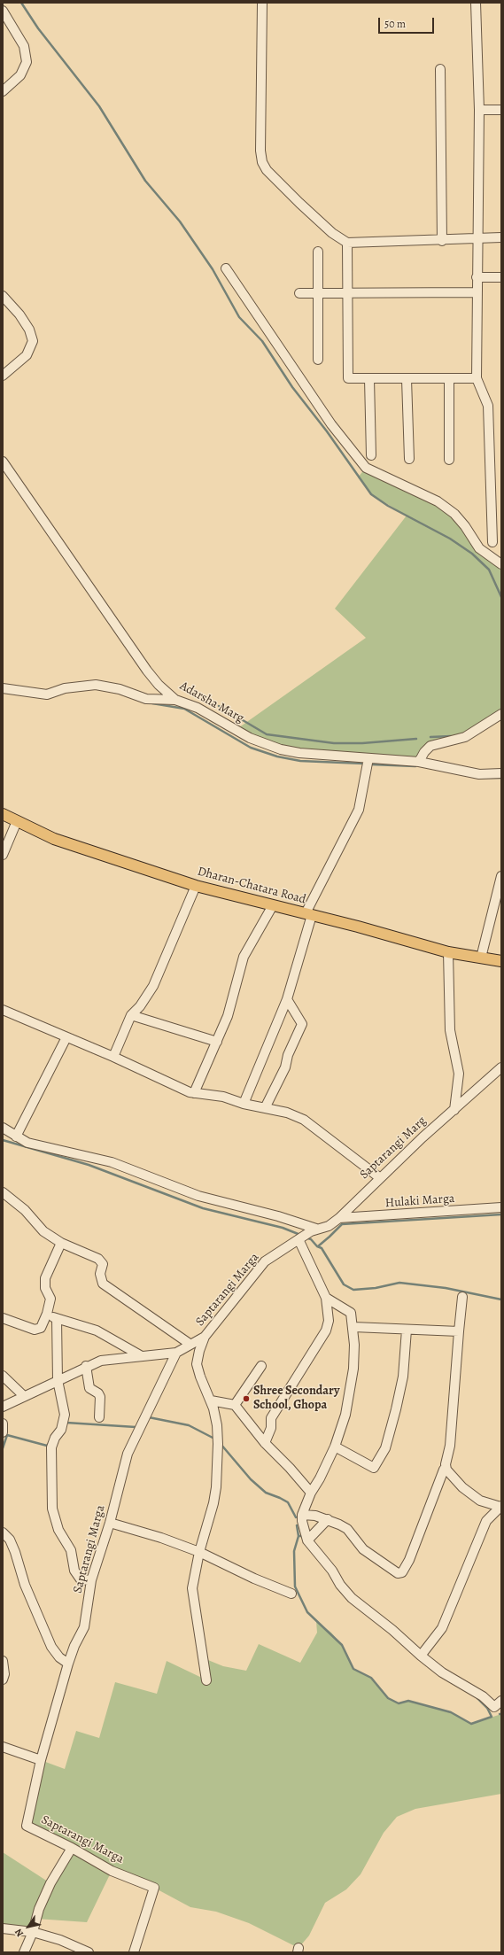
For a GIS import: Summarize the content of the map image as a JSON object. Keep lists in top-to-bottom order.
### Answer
{
  "streets": {
    "main road": ["Dharan-Chatara Road"],
    "street": [
      "Adarsha Marg",
      "Saptarangi Marg",
      "Hulaki Marga",
      "Saptarangi Marga"
    ]
  },
  "crossings": [
    ["Saptarangi Marg", "Hulaki Marga"],
    ["Saptarangi Marg", "Saptarangi Marga"]
  ],
  "places": ["Shree Secondary School, Ghopa"],
  "scale_bar": "50 m",
  "north": "bottom left"
}
